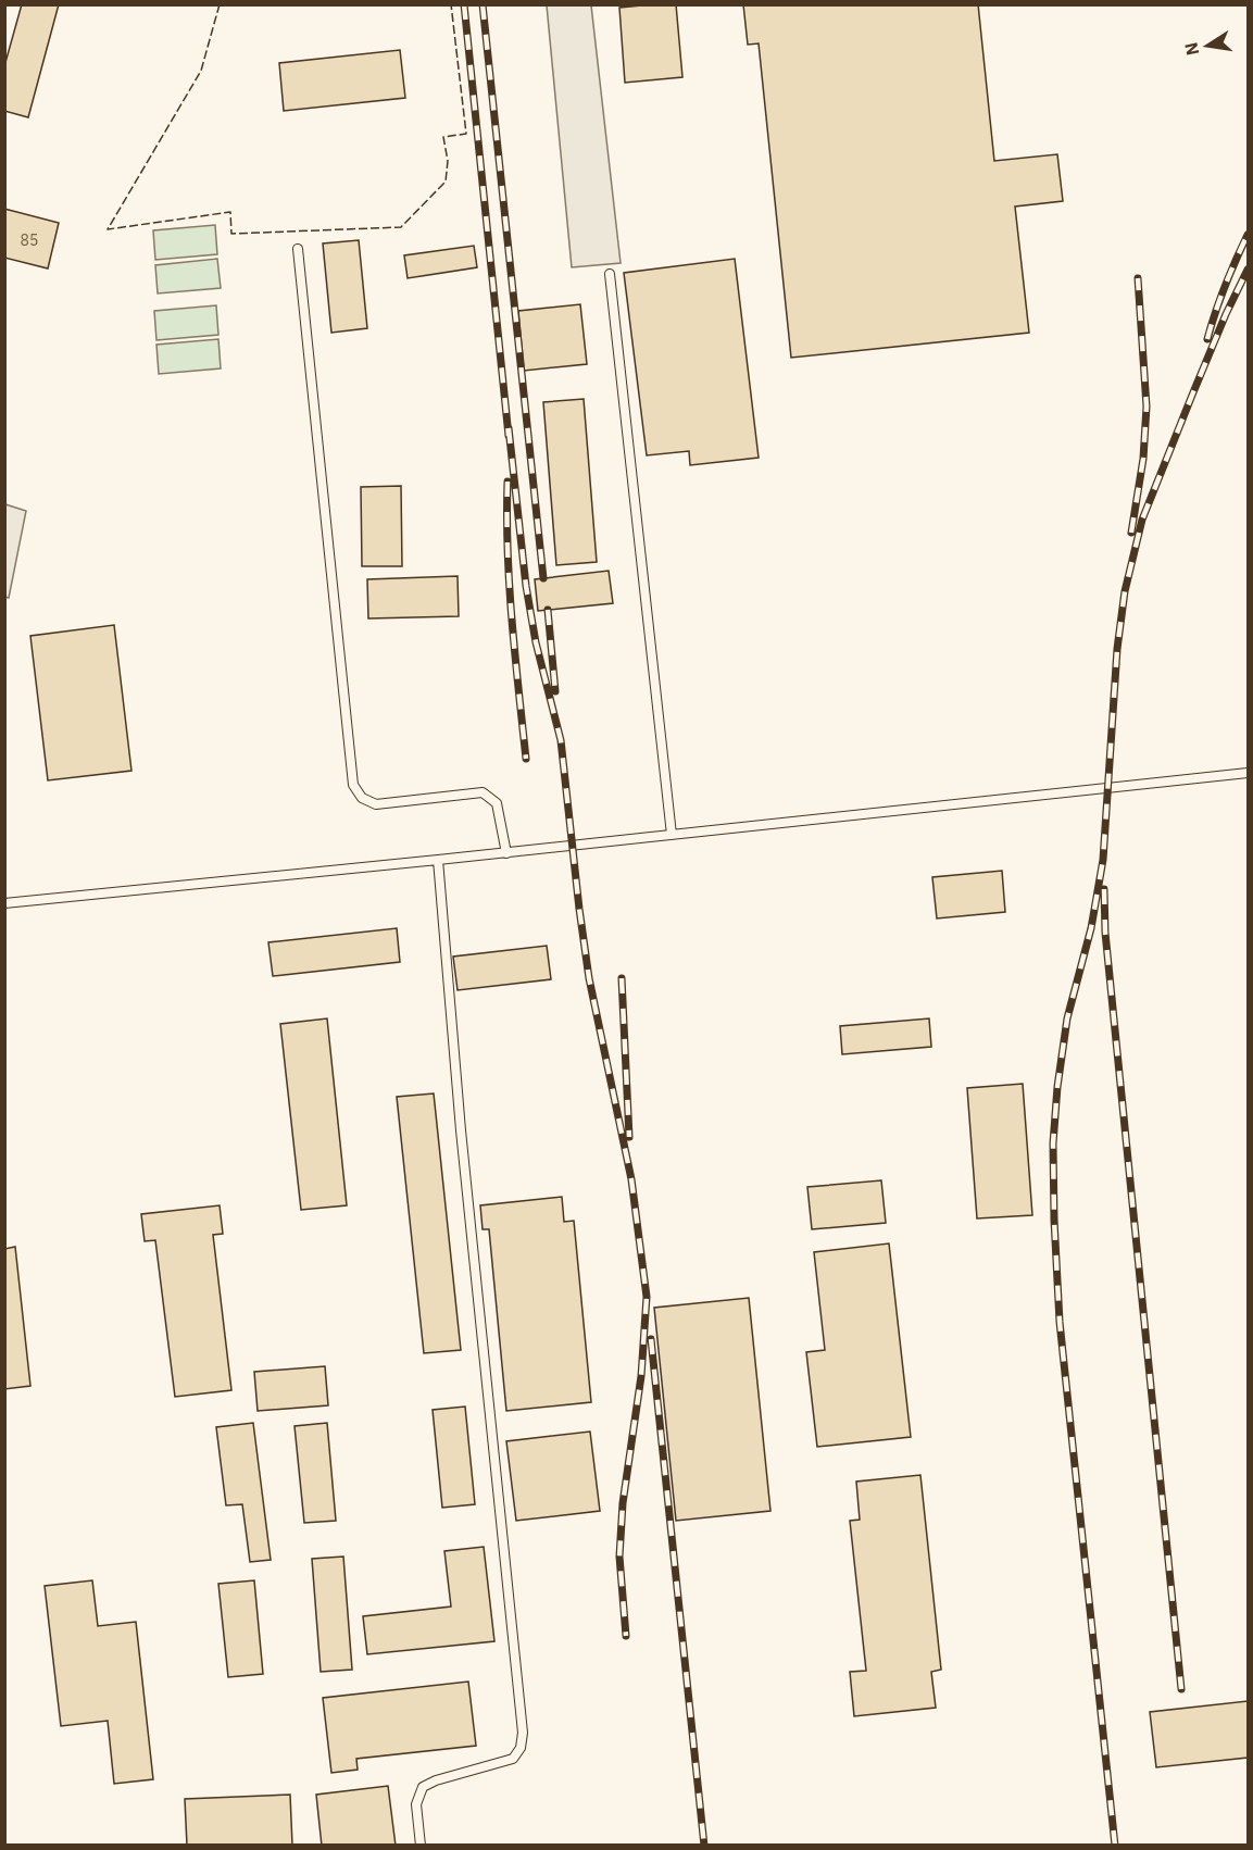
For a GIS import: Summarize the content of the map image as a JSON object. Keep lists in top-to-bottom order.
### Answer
{
  "house_numbers": ["85"],
  "north": "left"
}
